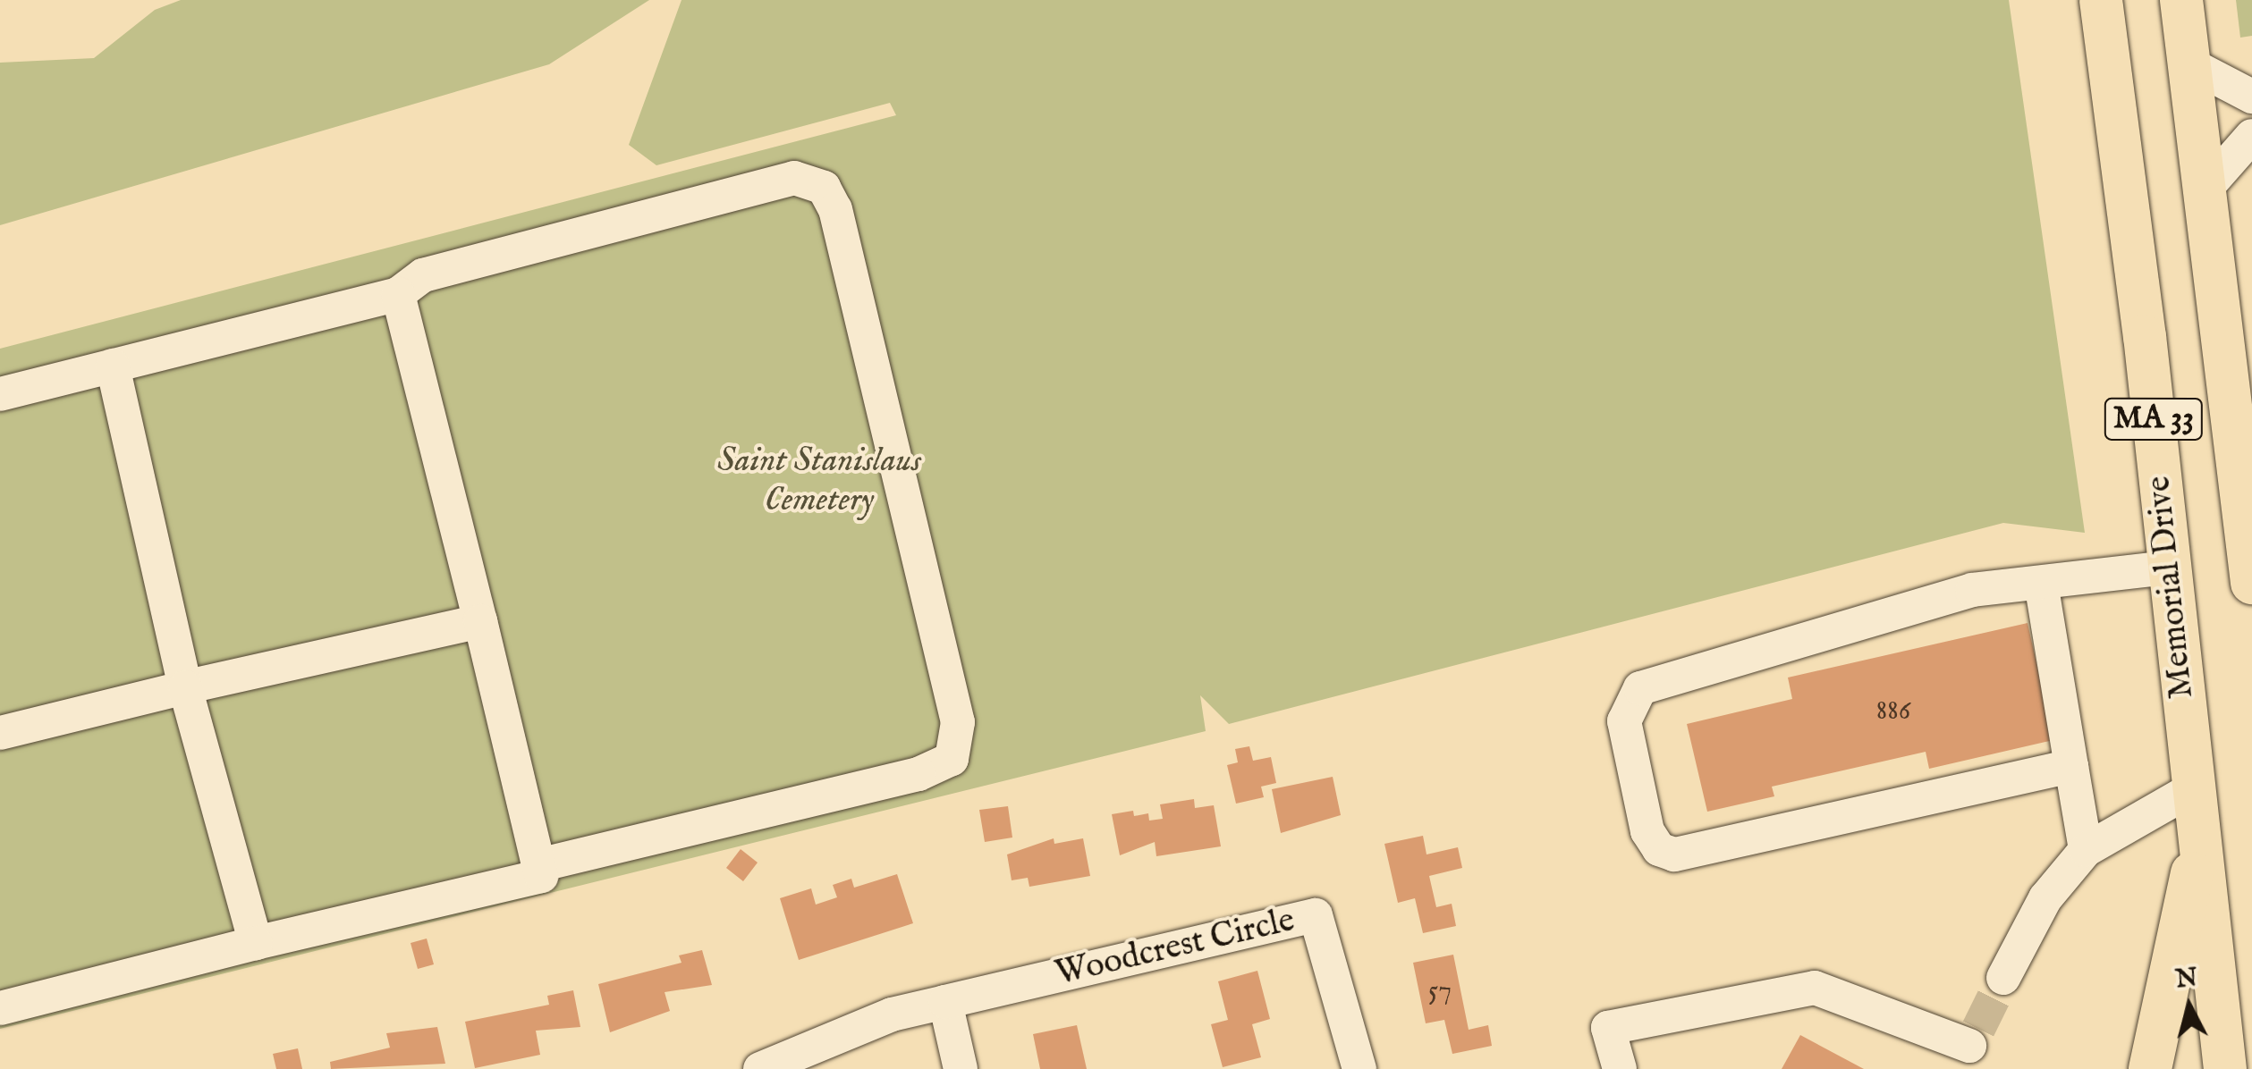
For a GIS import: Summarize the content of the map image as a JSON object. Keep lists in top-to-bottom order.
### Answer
{
  "streets": {
    "main road": ["MA 33", "Memorial Drive"],
    "street": ["Woodcrest Circle"]
  },
  "parks": ["Saint Stanislaus Cemetery"],
  "house_numbers": ["886", "57"],
  "north": "top"
}
